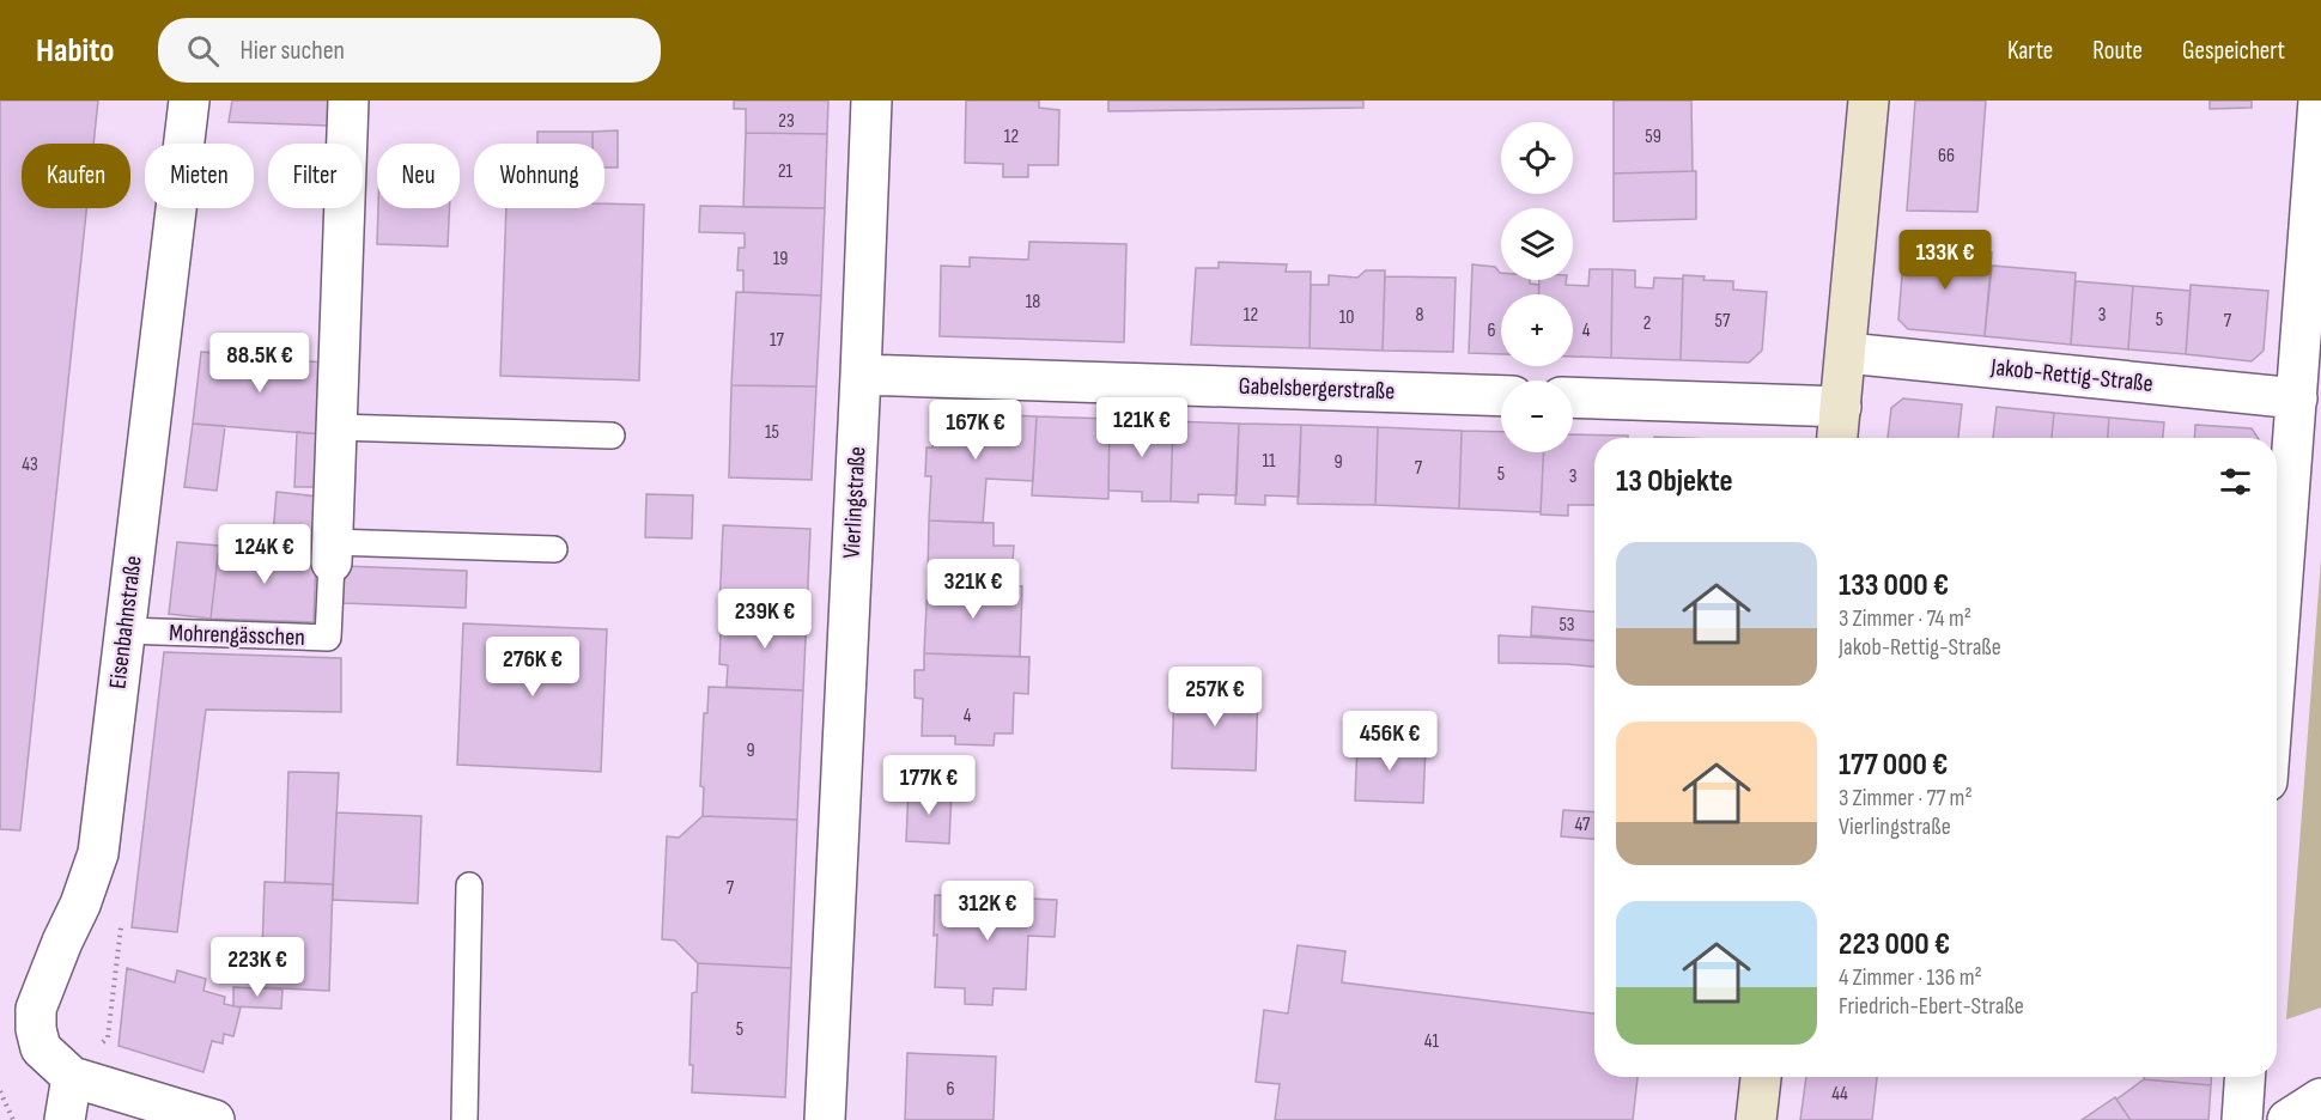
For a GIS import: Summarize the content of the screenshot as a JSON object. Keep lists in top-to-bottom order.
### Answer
{
  "streets": {
    "street": [
      "Jakob-Rettig-Straße",
      "Gabelsbergerstraße",
      "Vierlingstraße",
      "Eisenbahnstraße",
      "Mohrengässchen"
    ]
  },
  "crossings": [
    ["Gabelsbergerstraße", "Vierlingstraße"],
    ["Eisenbahnstraße", "Mohrengässchen"]
  ],
  "house_numbers": [
    "23",
    "12",
    "59",
    "66",
    "21",
    "19",
    "18",
    "12",
    "8",
    "3",
    "10",
    "5",
    "57",
    "7",
    "2",
    "6",
    "4",
    "17",
    "15",
    "11",
    "9",
    "43",
    "7",
    "5",
    "3",
    "53",
    "4",
    "9",
    "47",
    "7",
    "5",
    "41",
    "6",
    "44"
  ],
  "page": {
    "header": "Habito",
    "search": "Hier suchen",
    "nav": ["Karte", "Route", "Gespeichert"],
    "map_buttons": ["+", "−"],
    "chip": [
      "Kaufen",
      "Mieten",
      "Filter",
      "Neu",
      "Wohnung"
    ],
    "price": [
      "133K €",
      "88.5K €",
      "121K €",
      "167K €",
      "124K €",
      "321K €",
      "239K €",
      "276K €",
      "257K €",
      "456K €",
      "177K €",
      "312K €",
      "223K €"
    ],
    "heading": "13 Objekte",
    "list": [
      {
        "name": "133 000 €",
        "note": "3 Zimmer · 74 m² · Jakob-Rettig-Straße"
      },
      {
        "name": "177 000 €",
        "note": "3 Zimmer · 77 m² · Vierlingstraße"
      },
      {
        "name": "223 000 €",
        "note": "4 Zimmer · 136 m² · Friedrich-Ebert-Straße"
      }
    ]
  }
}
